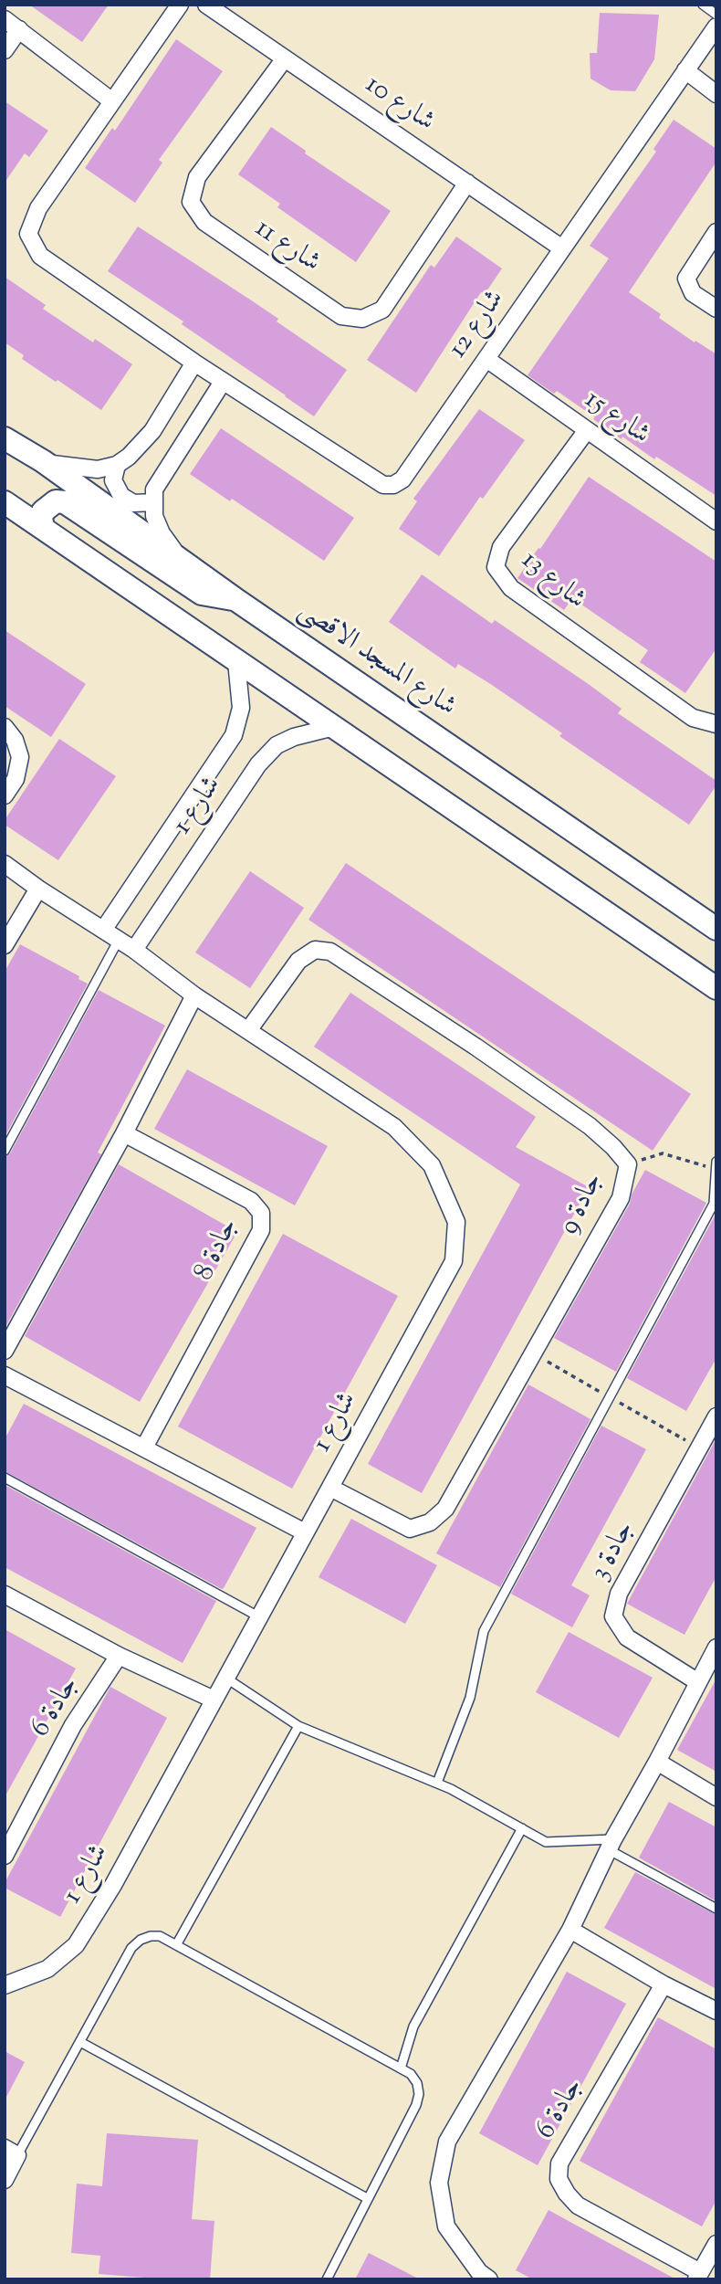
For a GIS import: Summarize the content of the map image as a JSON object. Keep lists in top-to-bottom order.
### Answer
{
  "streets": {
    "main road": ["شارع المسجد الاقصى"],
    "street": [
      "شارع 10",
      "شارع 11",
      "شارع 12",
      "شارع 15",
      "شارع 13",
      "شارع 1",
      "جادة 9",
      "جادة 8",
      "جادة 3",
      "جادة 6"
    ]
  },
  "crossings": [
    ["شارع 10", "شارع 11"],
    ["شارع 10", "شارع 12"],
    ["شارع 12", "شارع 15"],
    ["شارع 15", "شارع 13"],
    ["شارع 1", "جادة 9"]
  ]
}
